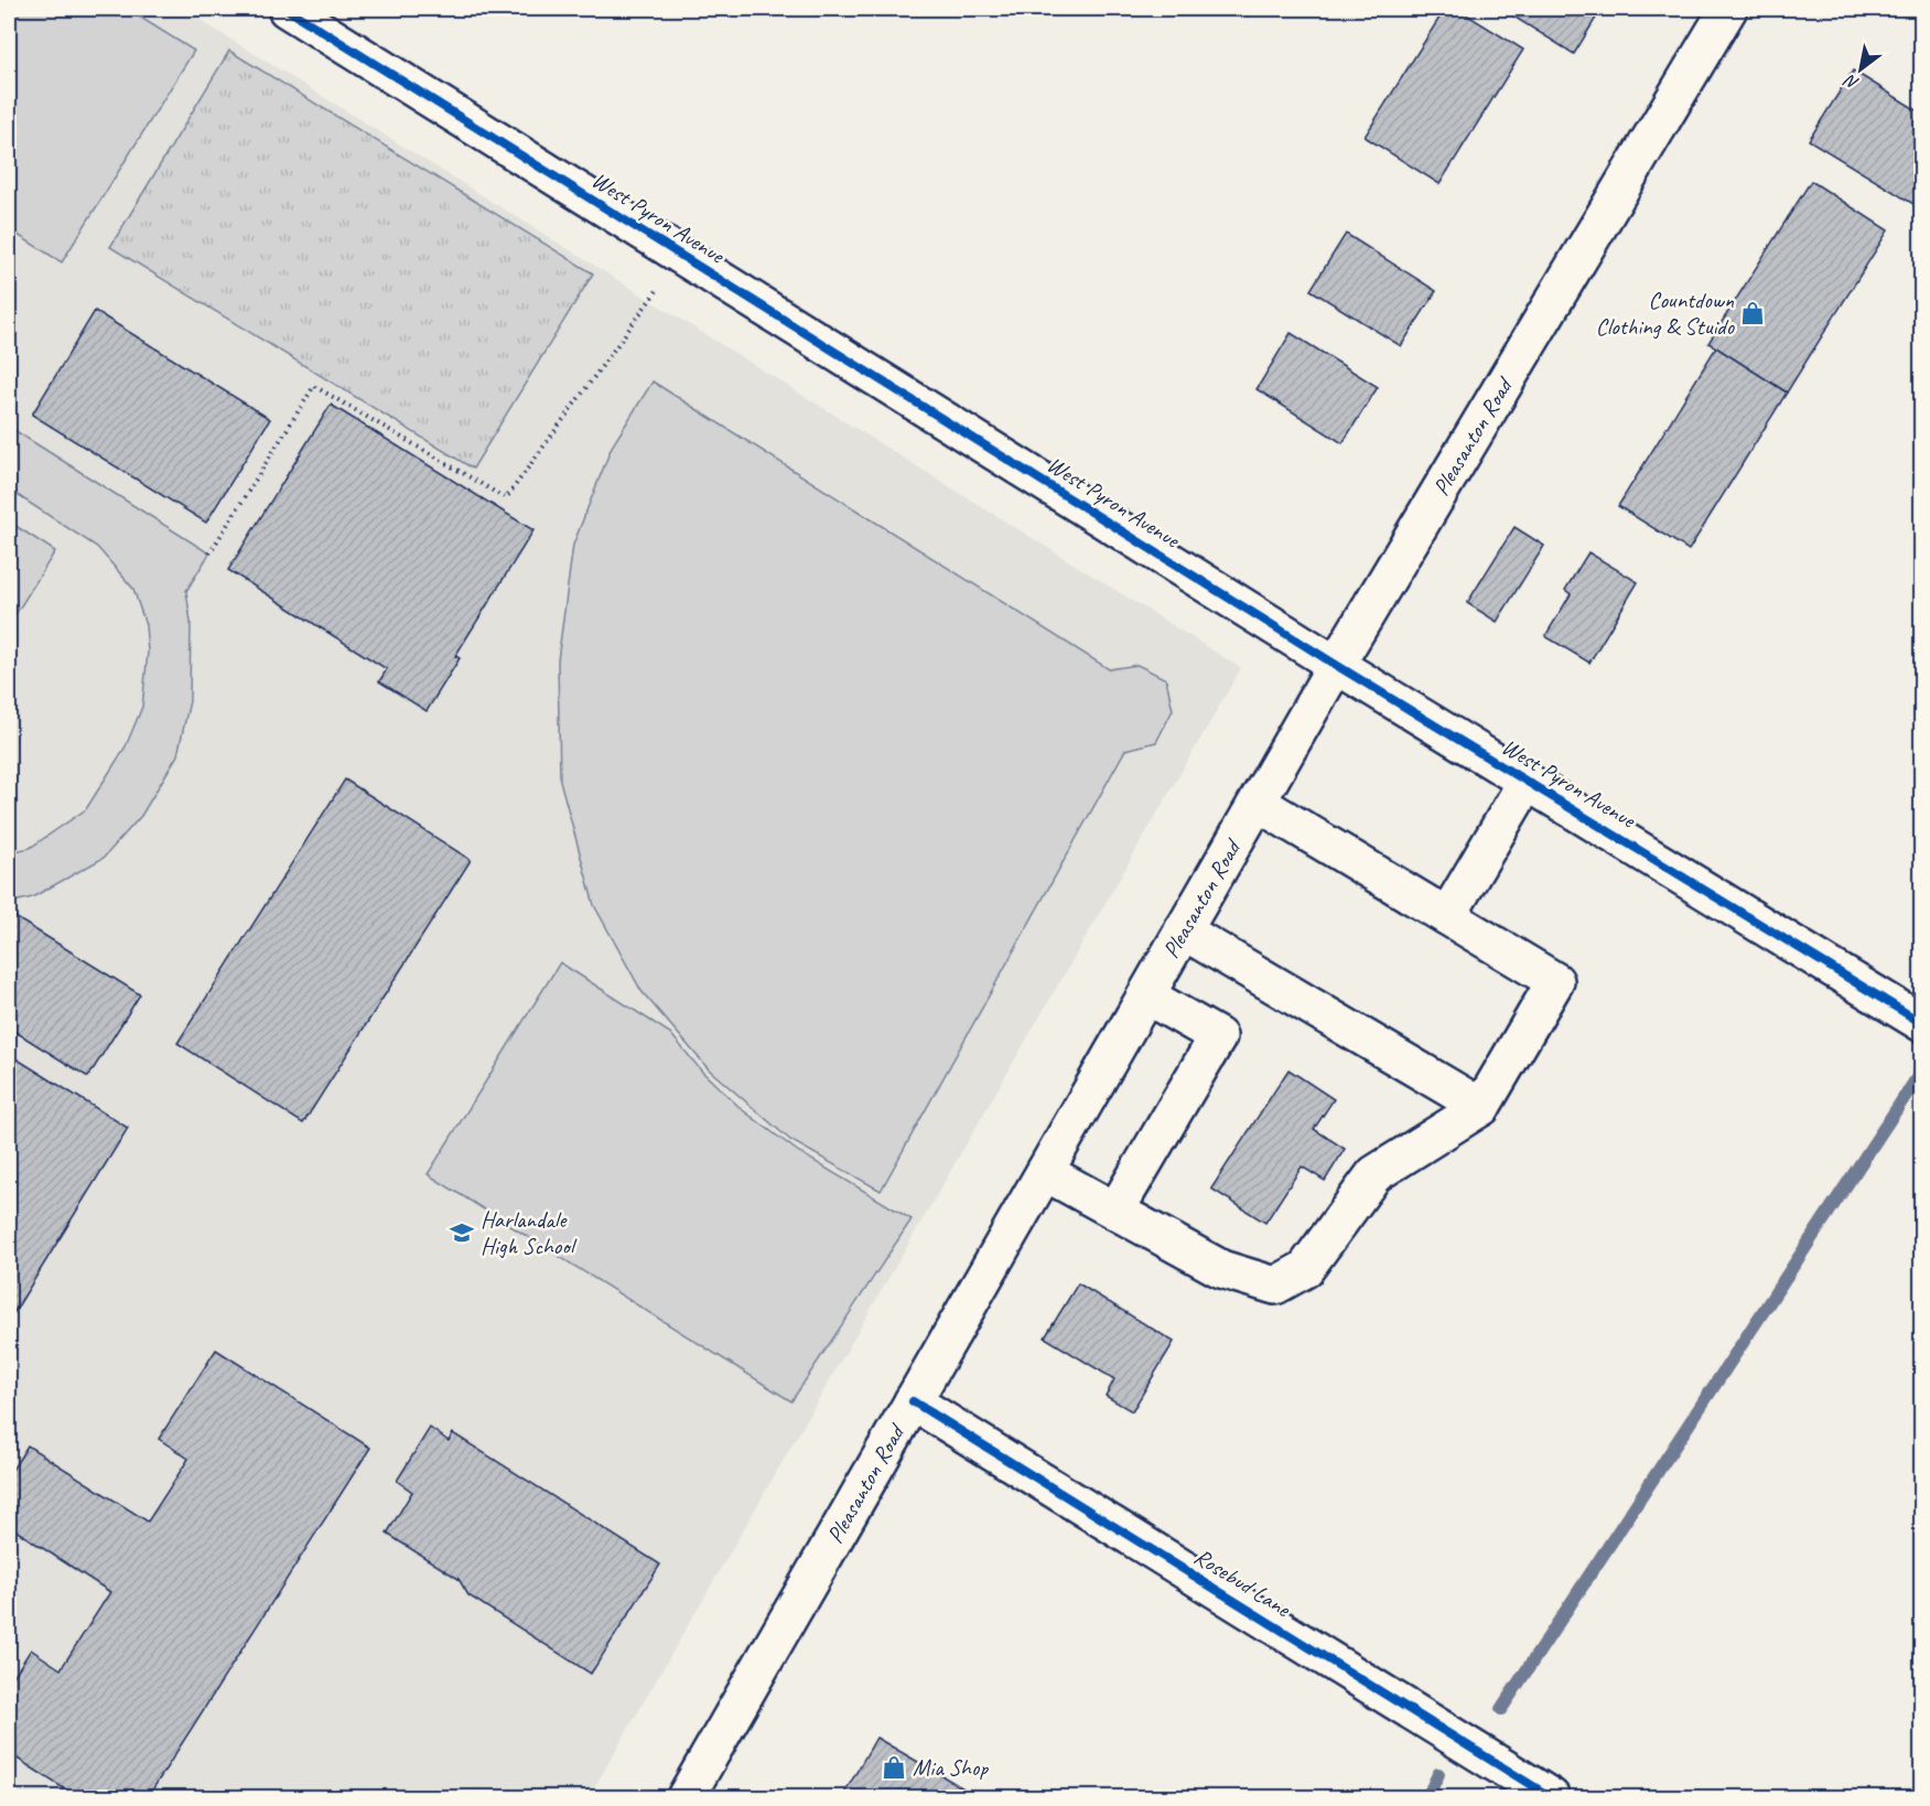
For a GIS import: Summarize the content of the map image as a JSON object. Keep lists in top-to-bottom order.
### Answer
{
  "streets": {
    "street": ["West Pyron Avenue", "Pleasanton Road", "Rosebud Lane"]
  },
  "crossings": [
    ["West Pyron Avenue", "Pleasanton Road"],
    ["Pleasanton Road", "Rosebud Lane"]
  ],
  "places": {
    "shop": ["Countdown Clothing & Stuido", "Mia Shop"],
    "school or university": ["Harlandale High School"]
  },
  "north": "bottom left"
}
